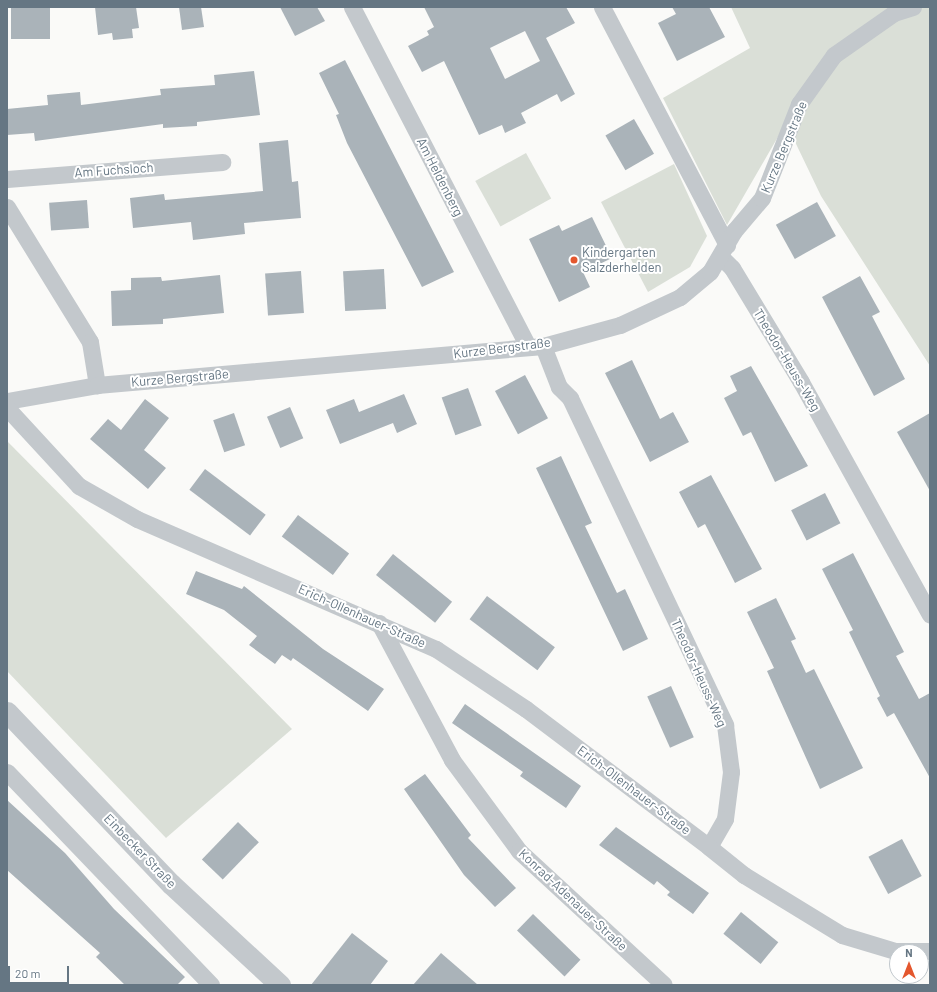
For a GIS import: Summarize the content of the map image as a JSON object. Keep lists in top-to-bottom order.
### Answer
{
  "streets": {
    "street": [
      "Kurze Bergstraße",
      "Am Fuchsloch",
      "Am Heldenberg",
      "Theodor-Heuss-Weg",
      "Erich-Ollenhauer-Straße",
      "Einbecker Straße",
      "Konrad-Adenauer-Straße"
    ]
  },
  "crossings": [
    ["Kurze Bergstraße", "Am Heldenberg"],
    ["Kurze Bergstraße", "Theodor-Heuss-Weg"],
    ["Am Heldenberg", "Theodor-Heuss-Weg"],
    ["Theodor-Heuss-Weg", "Erich-Ollenhauer-Straße"],
    ["Erich-Ollenhauer-Straße", "Konrad-Adenauer-Straße"]
  ],
  "places": ["Kindergarten Salzderhelden"],
  "scale_bar": "20 m",
  "north": "top"
}
